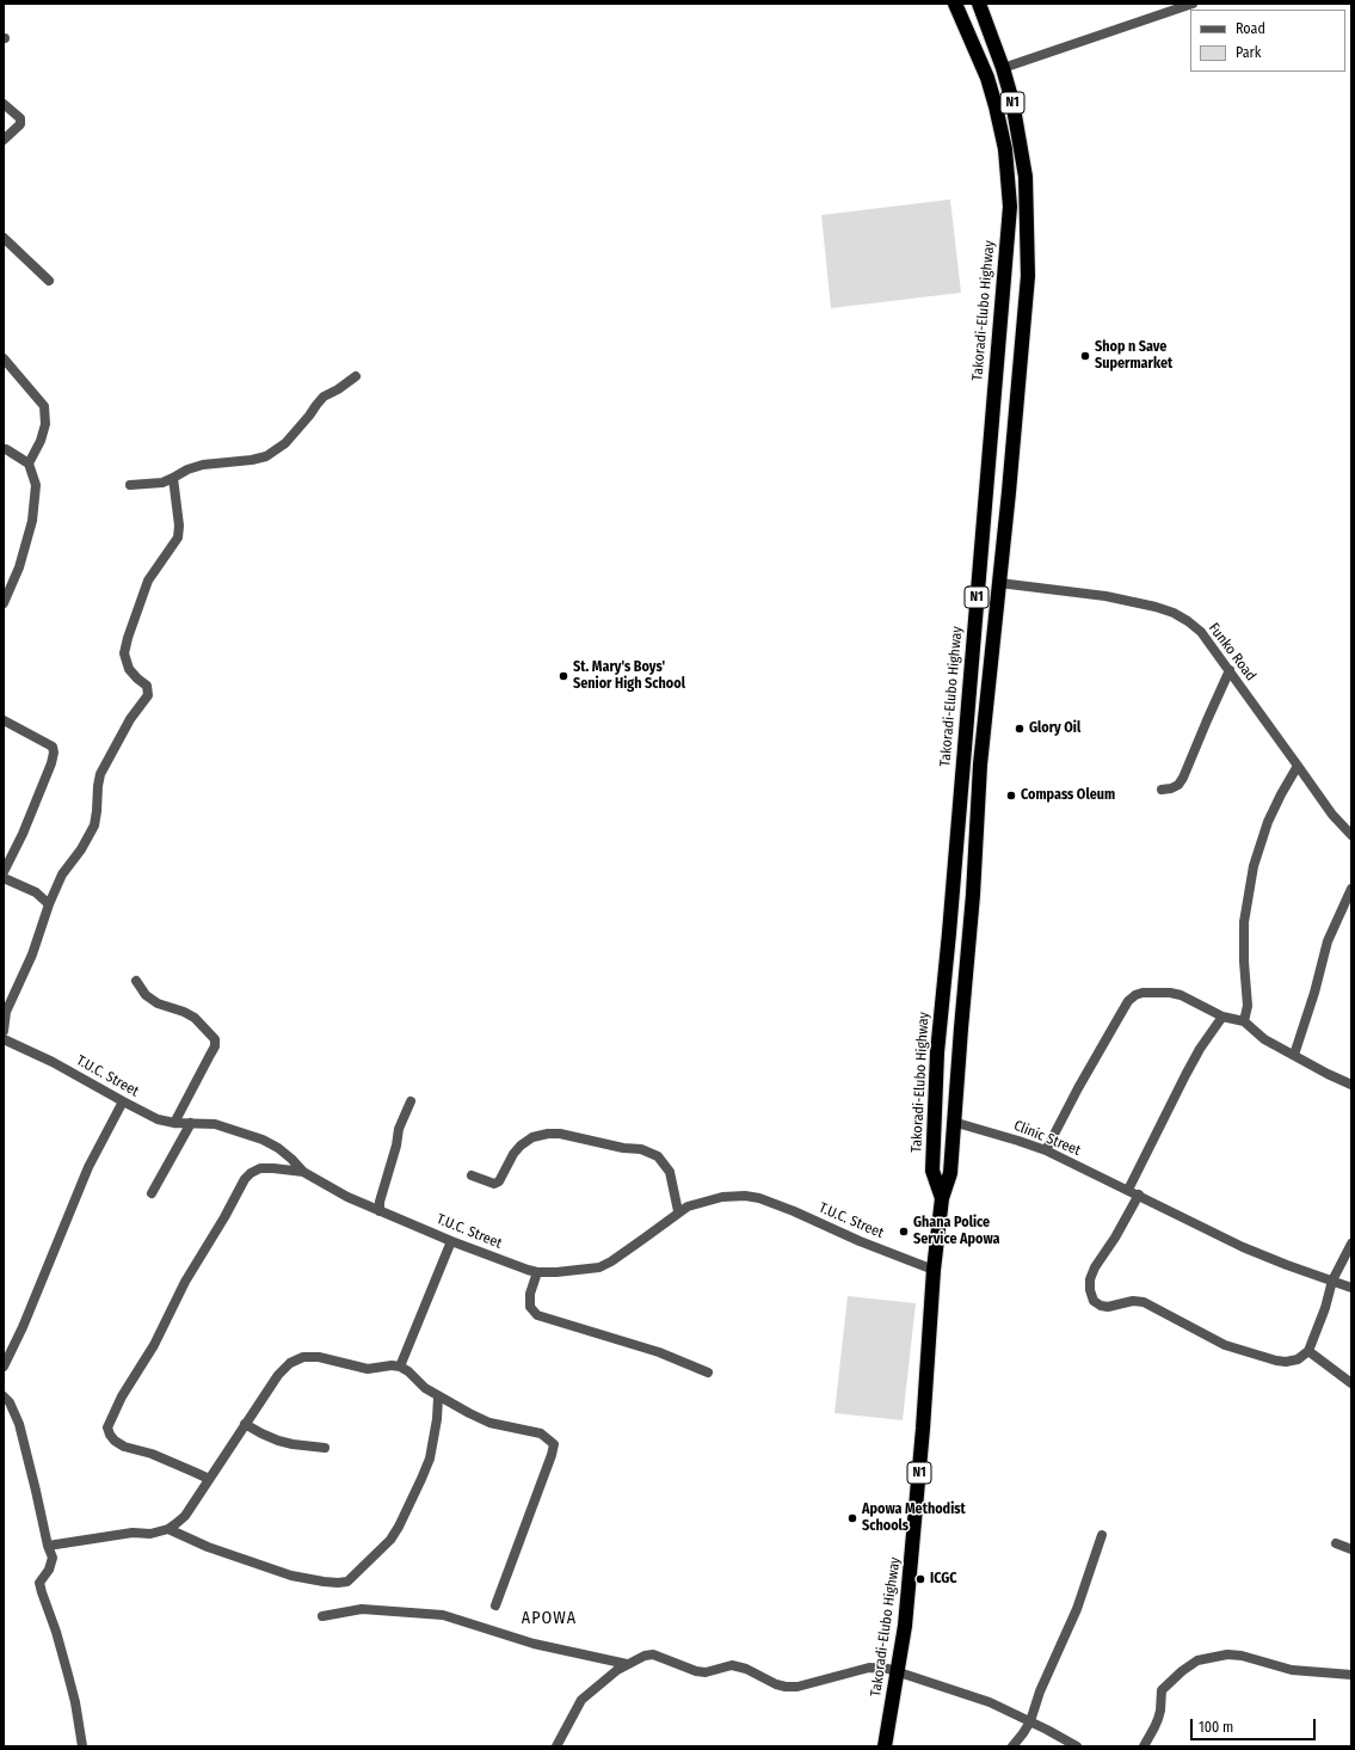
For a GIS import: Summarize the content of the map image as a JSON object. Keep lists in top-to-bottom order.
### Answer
{
  "streets": {
    "highway": ["N1", "Takoradi-Elubo Highway"],
    "street": ["Funko Road", "T.U.C. Street", "Clinic Street"]
  },
  "crossings": [
    ["Takoradi-Elubo Highway", "Funko Road"],
    ["Takoradi-Elubo Highway", "T.U.C. Street"],
    ["Takoradi-Elubo Highway", "Clinic Street"]
  ],
  "districts": ["APOWA"],
  "places": [
    "Shop n Save Supermarket",
    "St. Mary's Boys' Senior High School",
    "Glory Oil",
    "Compass Oleum",
    "Ghana Police Service Apowa",
    "Apowa Methodist Schools",
    "ICGC"
  ],
  "legend": ["Road", "Park"],
  "scale_bar": "100 m"
}
